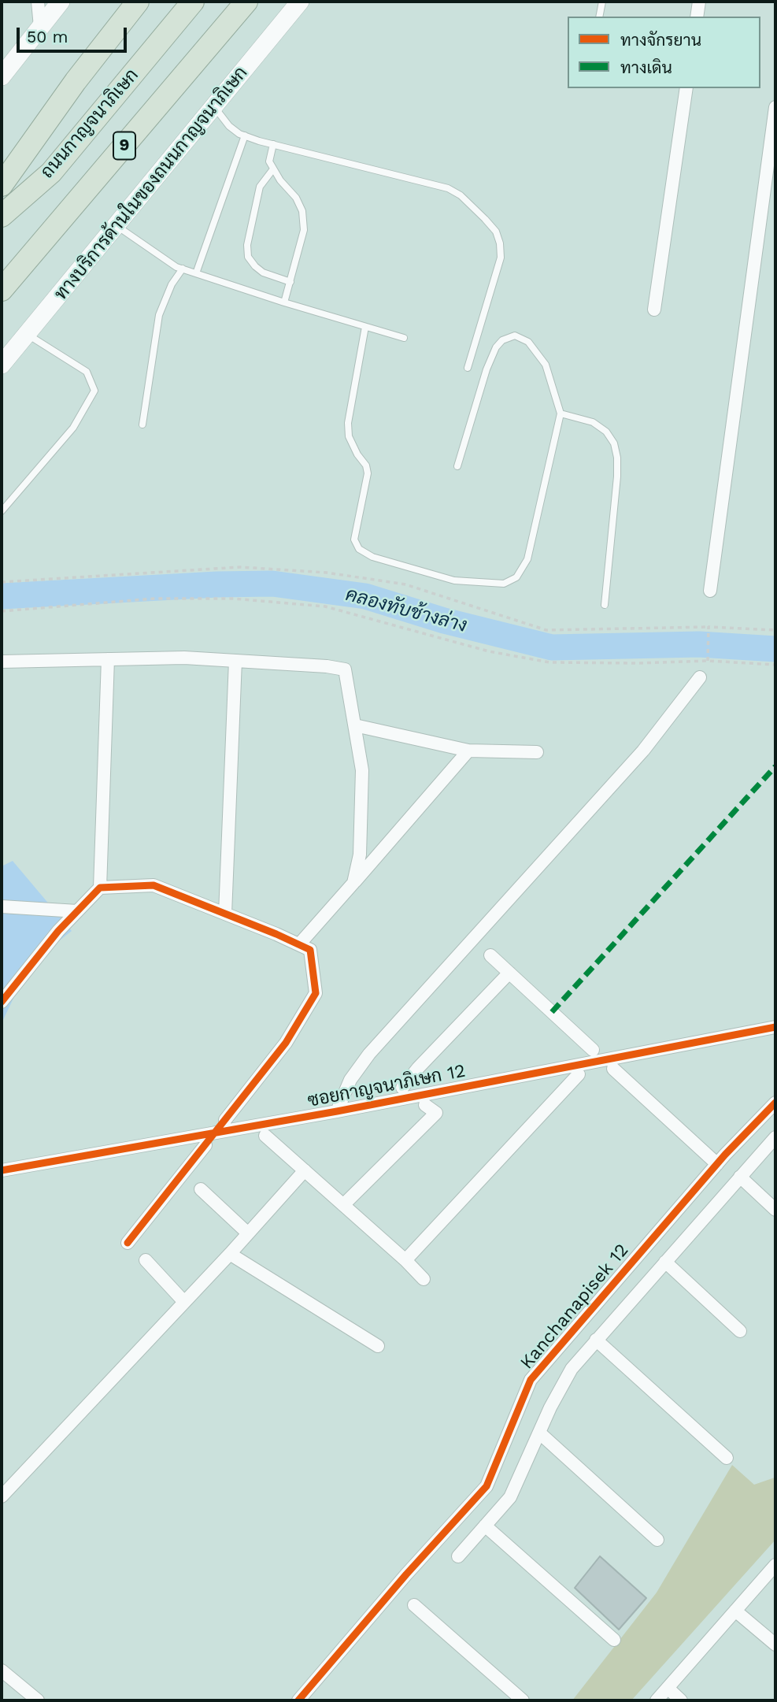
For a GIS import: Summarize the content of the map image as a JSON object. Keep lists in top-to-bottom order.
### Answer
{
  "streets": {
    "highway": ["ถนนกาญจนาภิเษก", "9"],
    "main road": ["ทางบริการด้านในของถนนกาญจนาภิเษก"],
    "street": ["ซอยกาญจนาภิเษก 12", "Kanchanapisek 12"]
  },
  "water": ["คลองทับช้างล่าง"],
  "legend": ["ทางจักรยาน", "ทางเดิน"],
  "scale_bar": "50 m"
}
